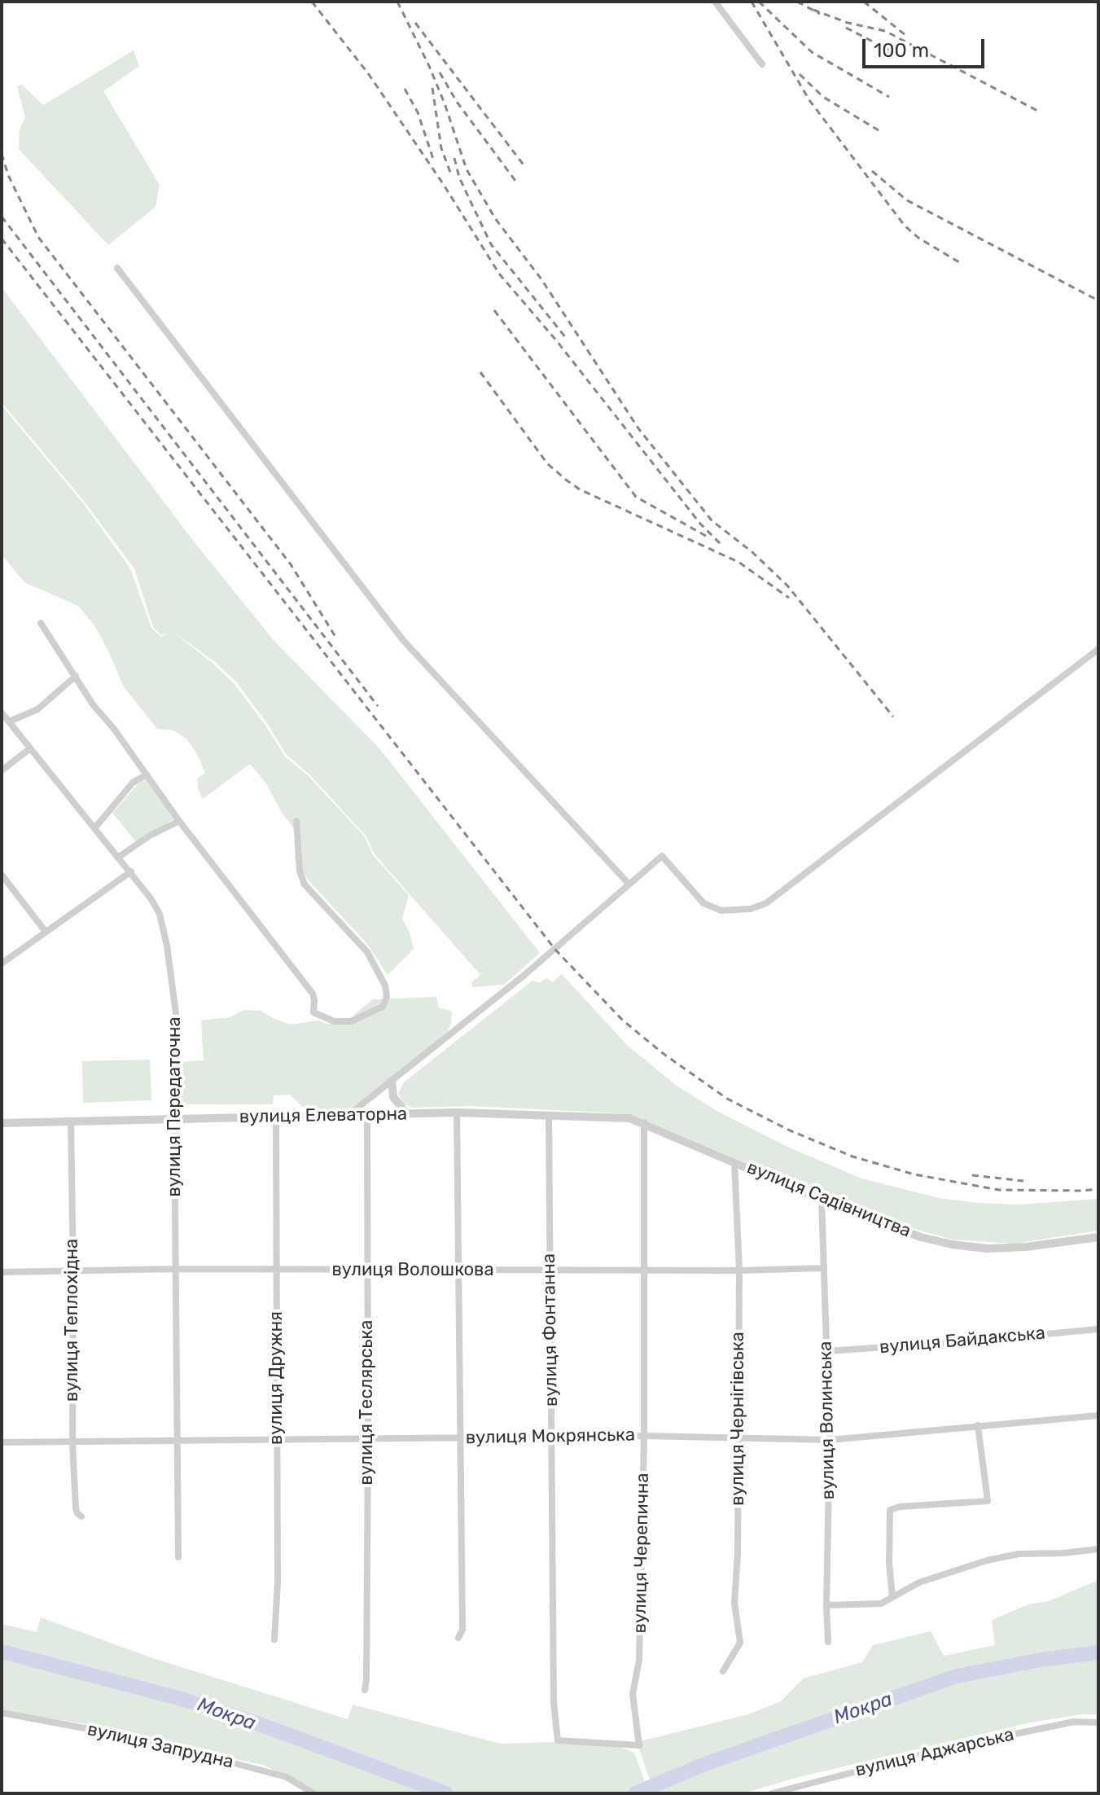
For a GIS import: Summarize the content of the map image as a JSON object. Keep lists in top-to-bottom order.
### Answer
{
  "streets": {
    "street": [
      "вулиця Передаточна",
      "вулиця Елеваторна",
      "вулиця Садівництва",
      "вулиця Волошкова",
      "вулиця Теплохідна",
      "вулиця Фонтанна",
      "вулиця Байдакська",
      "вулиця Дружня",
      "вулиця Теслярська",
      "вулиця Чернігівська",
      "вулиця Волинська",
      "вулиця Мокрянська",
      "вулиця Черепична",
      "вулиця Запрудна",
      "вулиця Аджарська"
    ]
  },
  "crossings": [
    ["вулиця Передаточна", "вулиця Елеваторна"],
    ["вулиця Передаточна", "вулиця Волошкова"],
    ["вулиця Передаточна", "вулиця Мокрянська"],
    ["вулиця Елеваторна", "вулиця Садівництва"],
    ["вулиця Елеваторна", "вулиця Теплохідна"],
    ["вулиця Елеваторна", "вулиця Фонтанна"],
    ["вулиця Елеваторна", "вулиця Дружня"],
    ["вулиця Елеваторна", "вулиця Теслярська"],
    ["вулиця Елеваторна", "вулиця Черепична"],
    ["вулиця Садівництва", "вулиця Чернігівська"],
    ["вулиця Садівництва", "вулиця Волинська"],
    ["вулиця Садівництва", "вулиця Черепична"],
    ["вулиця Волошкова", "вулиця Теплохідна"],
    ["вулиця Волошкова", "вулиця Фонтанна"],
    ["вулиця Волошкова", "вулиця Дружня"],
    ["вулиця Волошкова", "вулиця Теслярська"],
    ["вулиця Волошкова", "вулиця Чернігівська"],
    ["вулиця Волошкова", "вулиця Волинська"],
    ["вулиця Волошкова", "вулиця Черепична"],
    ["вулиця Теплохідна", "вулиця Мокрянська"],
    ["вулиця Фонтанна", "вулиця Мокрянська"],
    ["вулиця Фонтанна", "вулиця Черепична"],
    ["вулиця Байдакська", "вулиця Волинська"],
    ["вулиця Дружня", "вулиця Мокрянська"],
    ["вулиця Теслярська", "вулиця Мокрянська"],
    ["вулиця Чернігівська", "вулиця Мокрянська"],
    ["вулиця Волинська", "вулиця Мокрянська"],
    ["вулиця Мокрянська", "вулиця Черепична"]
  ],
  "water": ["Мокра"],
  "scale_bar": "100 m"
}
